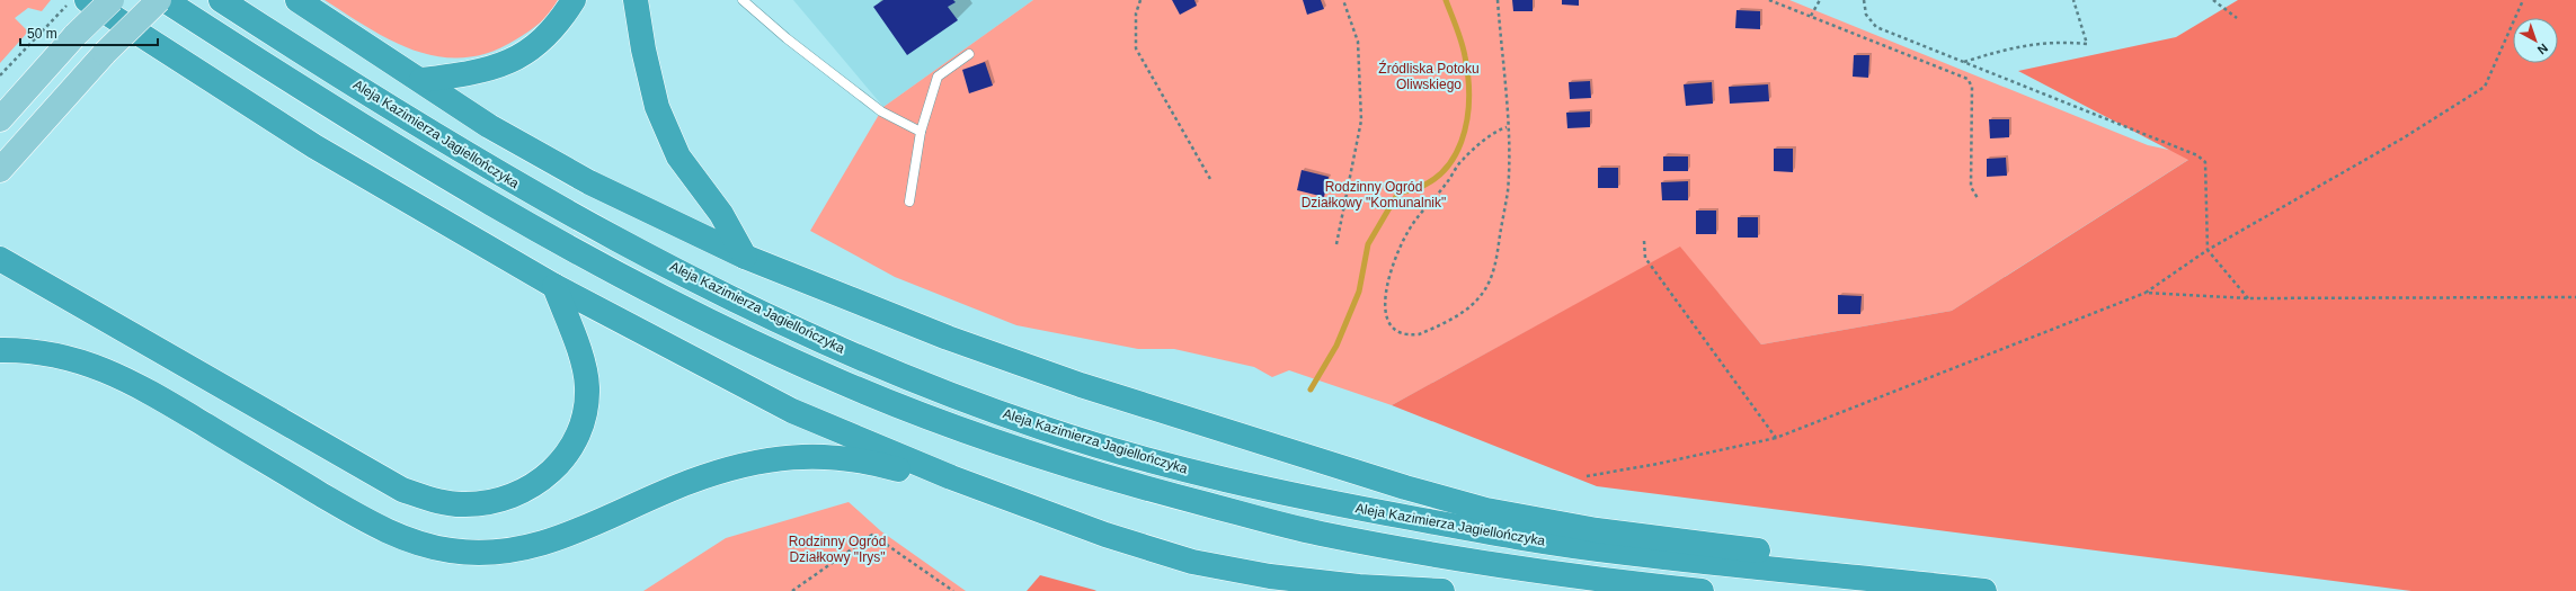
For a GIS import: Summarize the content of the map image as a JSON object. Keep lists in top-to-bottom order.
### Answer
{
  "streets": {
    "highway": ["Aleja Kazimierza Jagiellończyka"]
  },
  "parks": ["Źródliska Potoku Oliwskiego", "Rodzinny Ogród Działkowy \"Komunalnik\"", "Rodzinny Ogród Działkowy \"Irys\""],
  "scale_bar": "50 m",
  "north": "bottom right"
}
